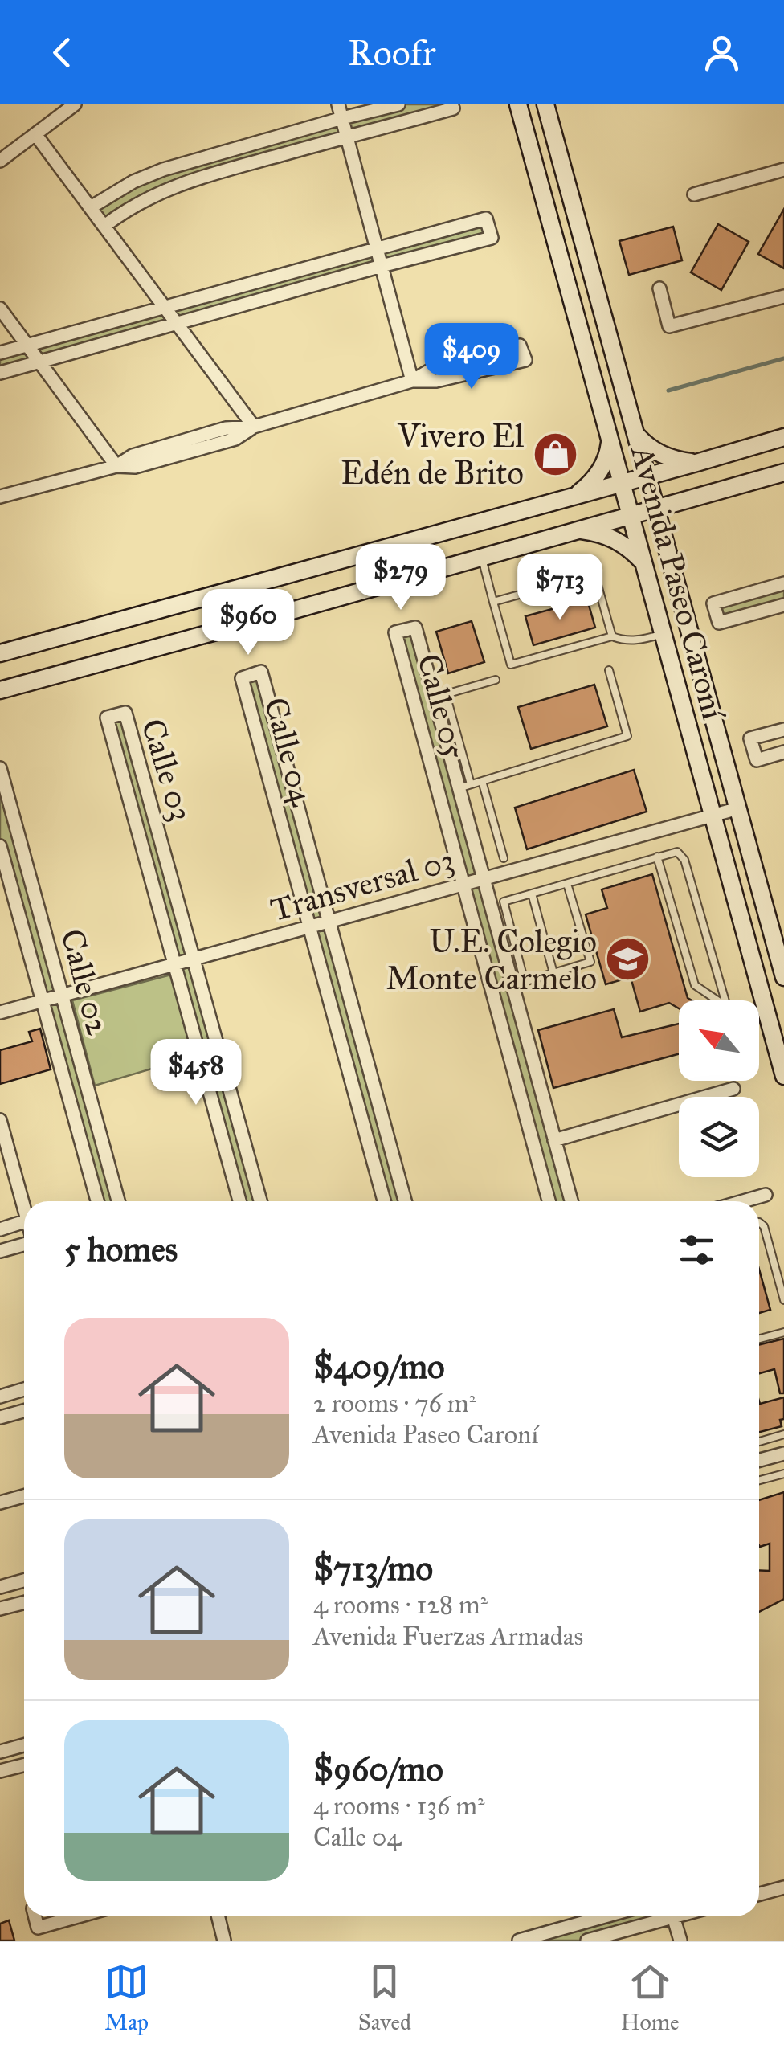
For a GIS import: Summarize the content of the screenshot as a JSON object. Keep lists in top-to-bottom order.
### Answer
{
  "streets": {
    "street": [
      "Avenida Paseo Caroní",
      "Calle 05",
      "Calle 04",
      "Calle 03",
      "Transversal 03",
      "Calle 02"
    ]
  },
  "crossings": [
    ["Avenida Paseo Caroní", "Transversal 03"],
    ["Calle 05", "Transversal 03"],
    ["Calle 04", "Transversal 03"],
    ["Calle 03", "Transversal 03"],
    ["Transversal 03", "Calle 02"]
  ],
  "places": {
    "shop": ["Vivero El Edén de Brito"],
    "school or university": ["U.E. Colegio Monte Carmelo"]
  },
  "north": "top left",
  "page": {
    "header": "Roofr",
    "price": [
      "$409",
      "$279",
      "$713",
      "$960",
      "$458"
    ],
    "heading": "5 homes",
    "list": [
      {
        "name": "$409/mo",
        "note": "2 rooms · 76 m² · Avenida Paseo Caroní"
      },
      {
        "name": "$713/mo",
        "note": "4 rooms · 128 m² · Avenida Fuerzas Armadas"
      },
      {
        "name": "$960/mo",
        "note": "4 rooms · 136 m² · Calle 04"
      }
    ],
    "tabs": ["Map", "Saved", "Home"]
  }
}
